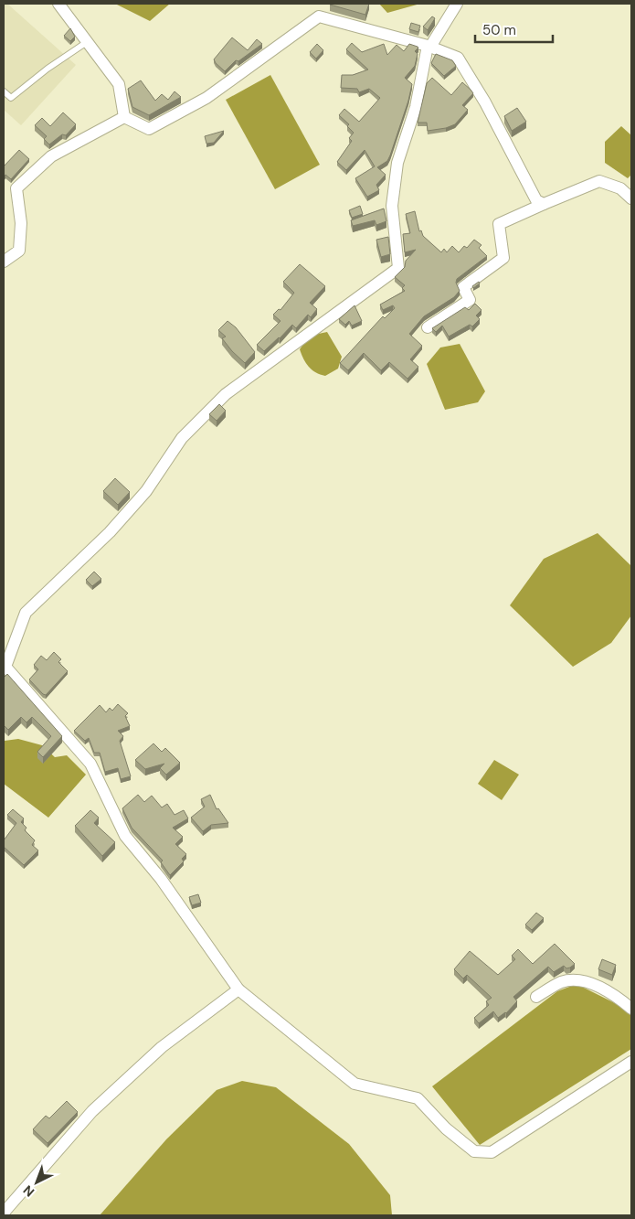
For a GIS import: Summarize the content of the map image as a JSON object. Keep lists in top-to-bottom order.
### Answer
{
  "scale_bar": "50 m",
  "north": "bottom left"
}
